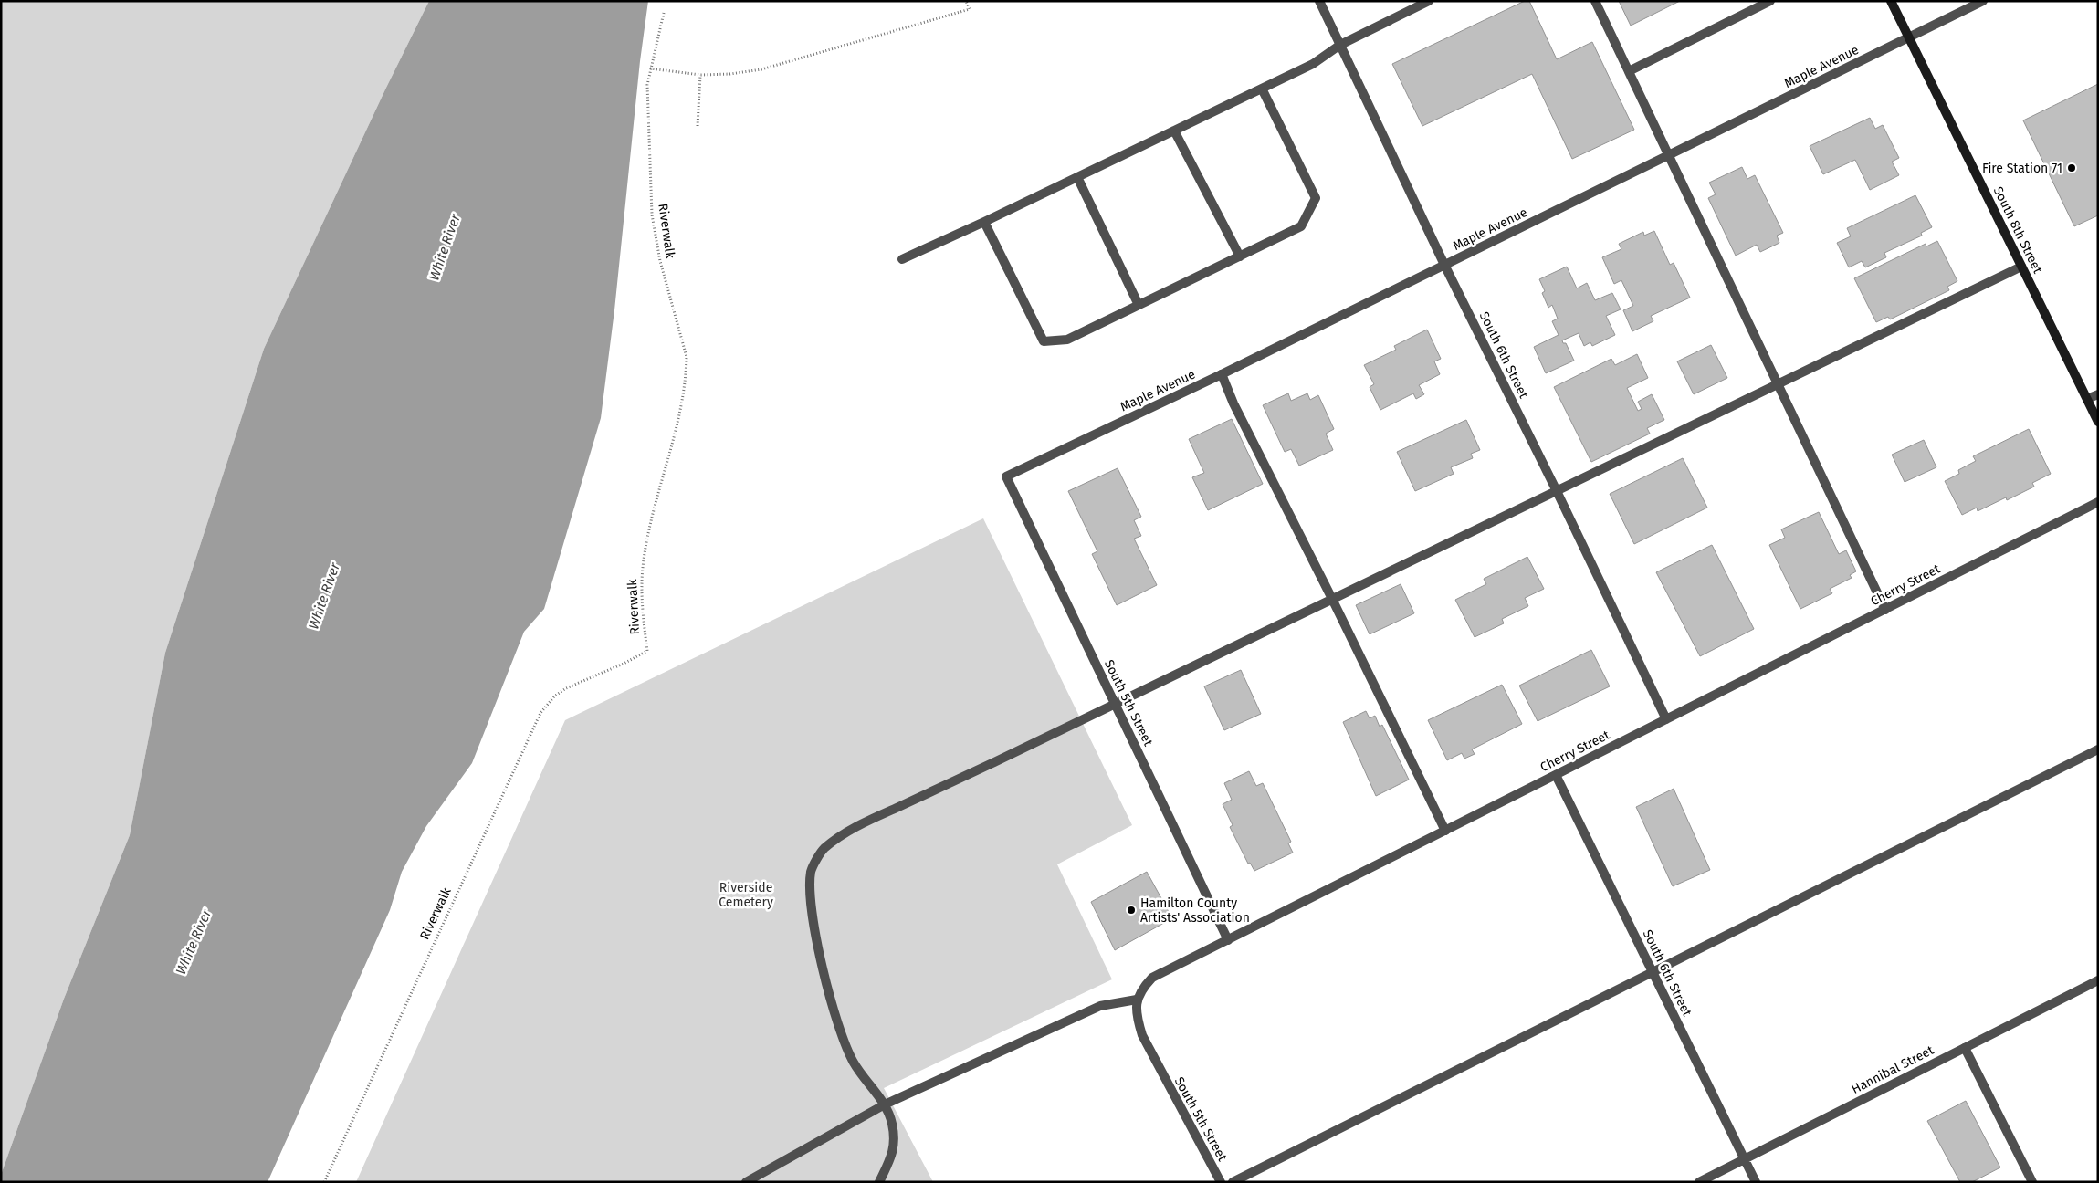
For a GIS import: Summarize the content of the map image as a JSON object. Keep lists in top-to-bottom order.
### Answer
{
  "streets": {
    "street": [
      "Maple Avenue",
      "South 8th Street",
      "South 6th Street",
      "Cherry Street",
      "South 5th Street",
      "Hannibal Street"
    ],
    "path": ["Riverwalk"]
  },
  "crossings": [
    ["Maple Avenue", "South 8th Street"],
    ["Maple Avenue", "South 6th Street"],
    ["Maple Avenue", "South 5th Street"],
    ["South 6th Street", "Cherry Street"],
    ["South 6th Street", "Hannibal Street"],
    ["Cherry Street", "South 5th Street"]
  ],
  "water": ["White River"],
  "parks": ["Riverside Cemetery"],
  "places": ["Fire Station 71", "Hamilton County Artists' Association"]
}
